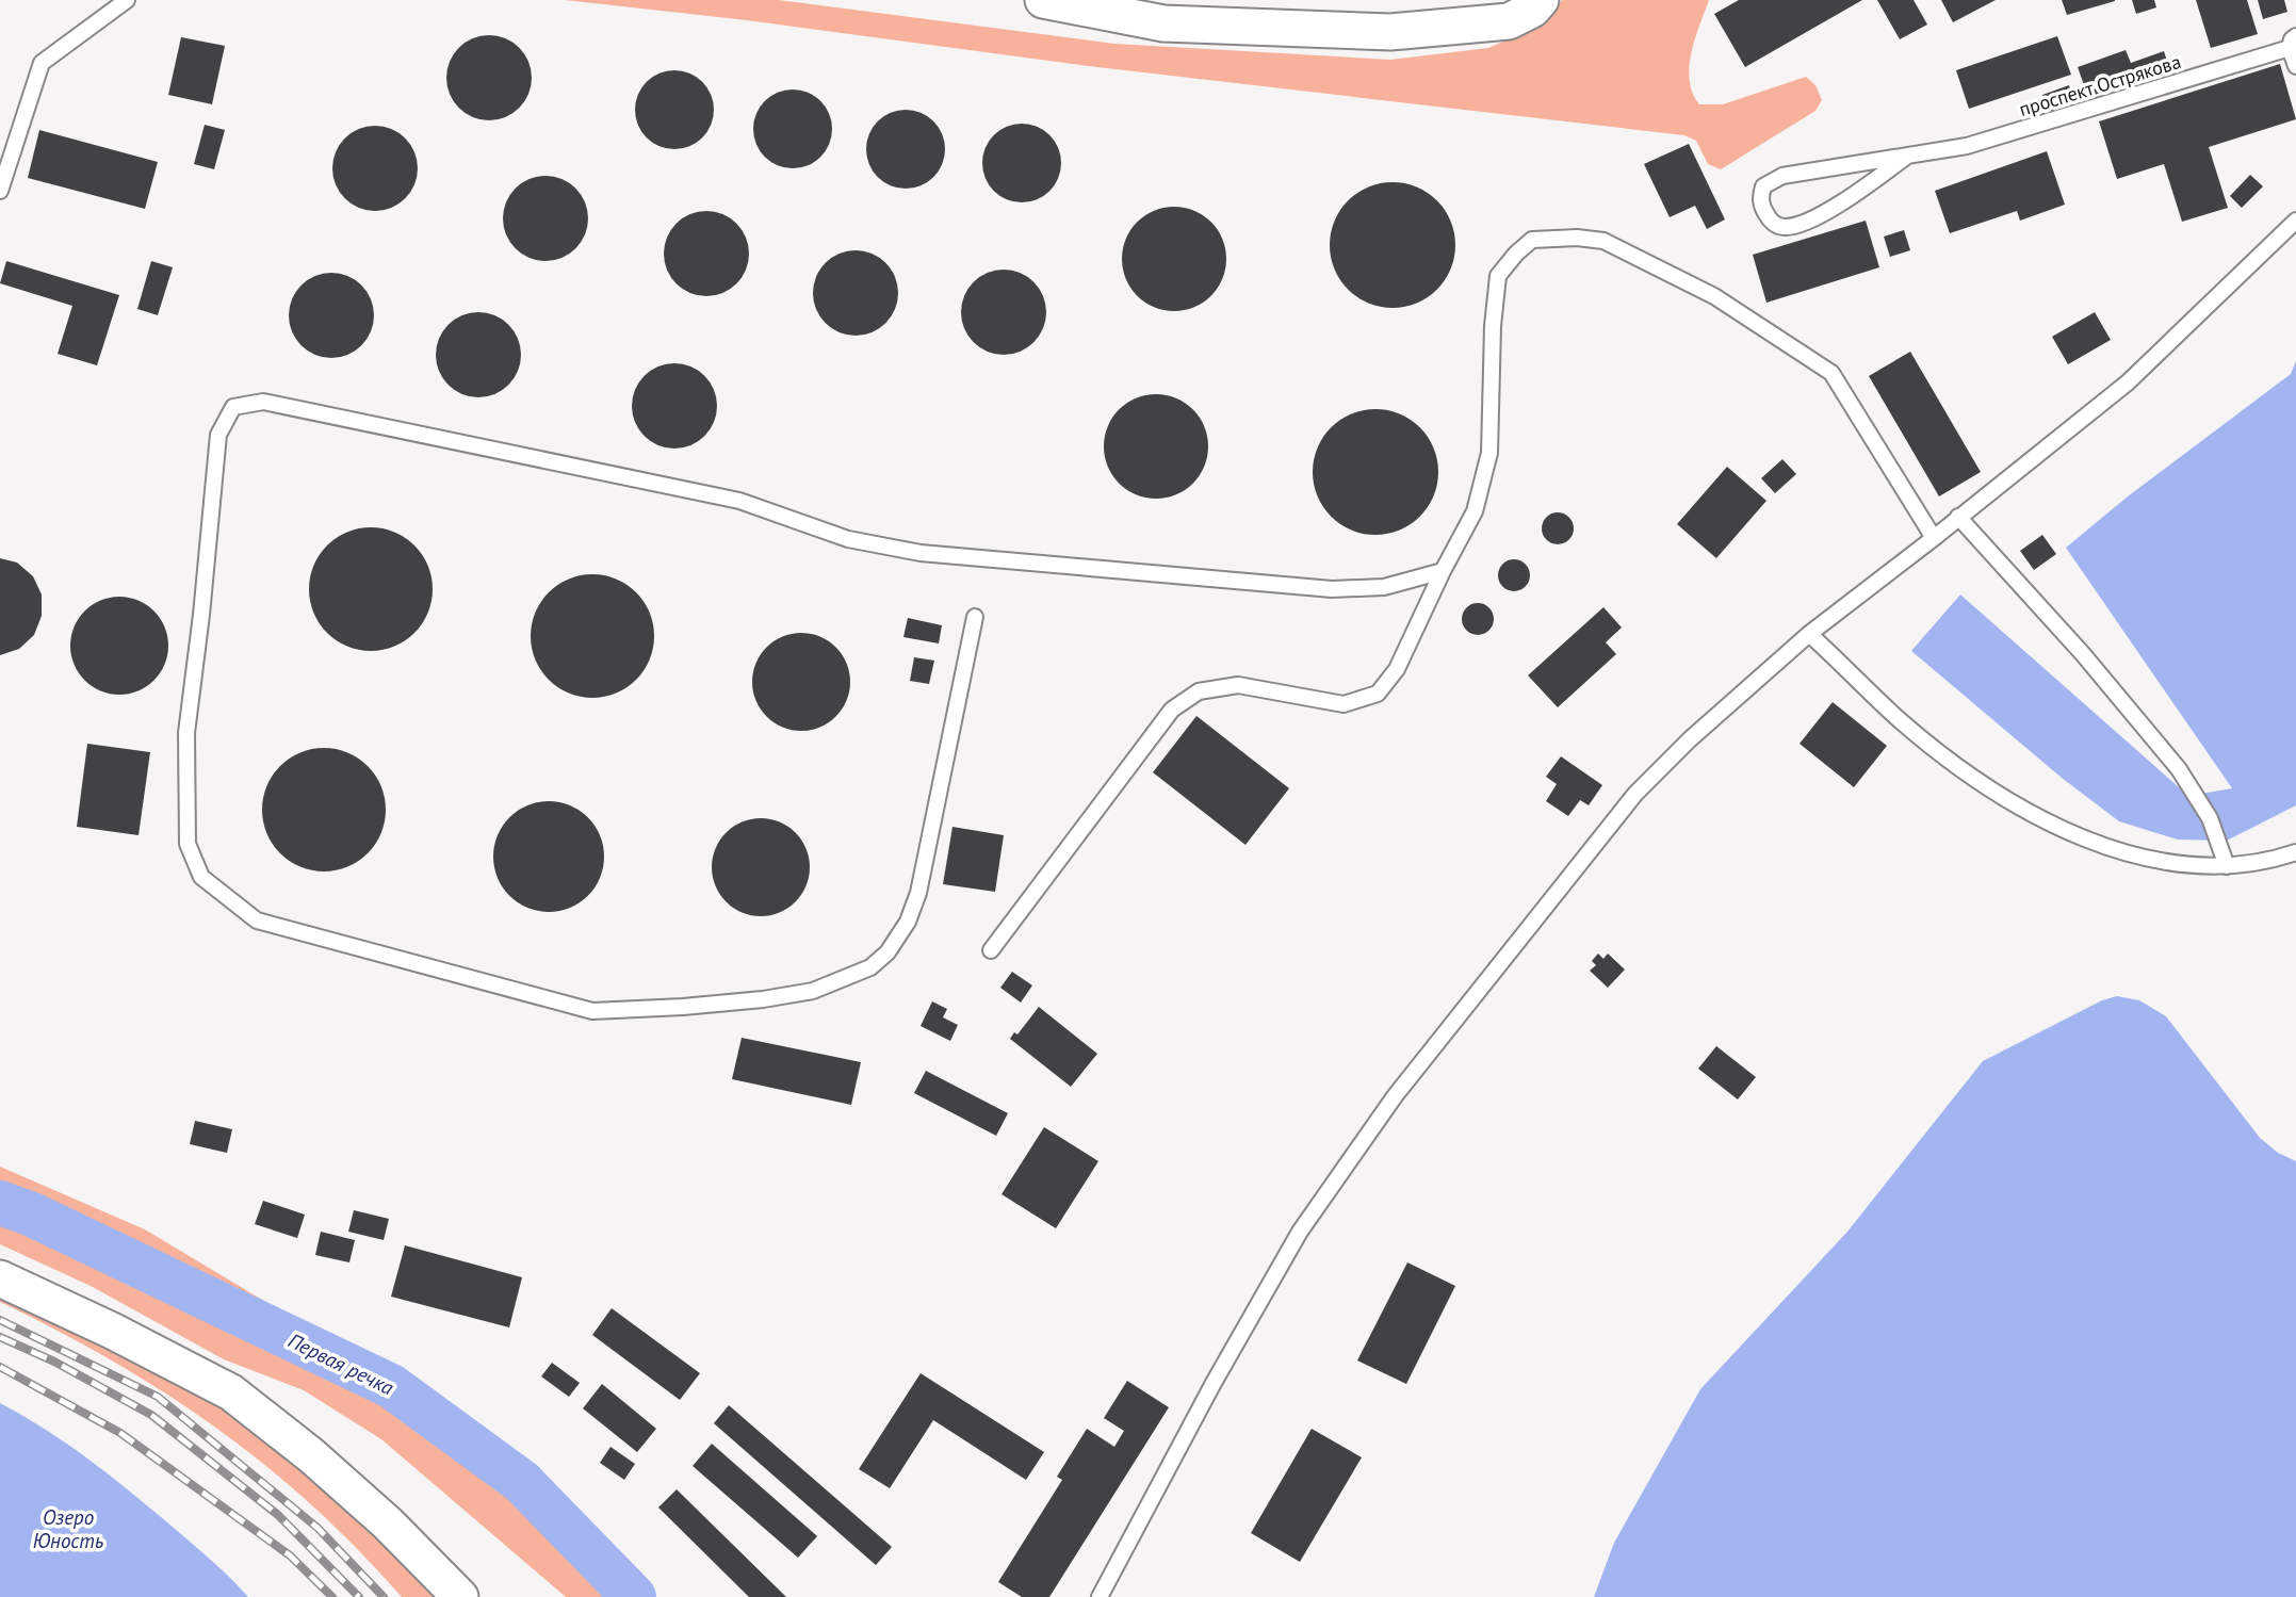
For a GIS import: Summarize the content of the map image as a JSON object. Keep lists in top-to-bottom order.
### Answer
{
  "streets": {
    "lane": ["проспект Острякова"]
  },
  "water": ["Первая речка", "Озеро Юность"]
}
